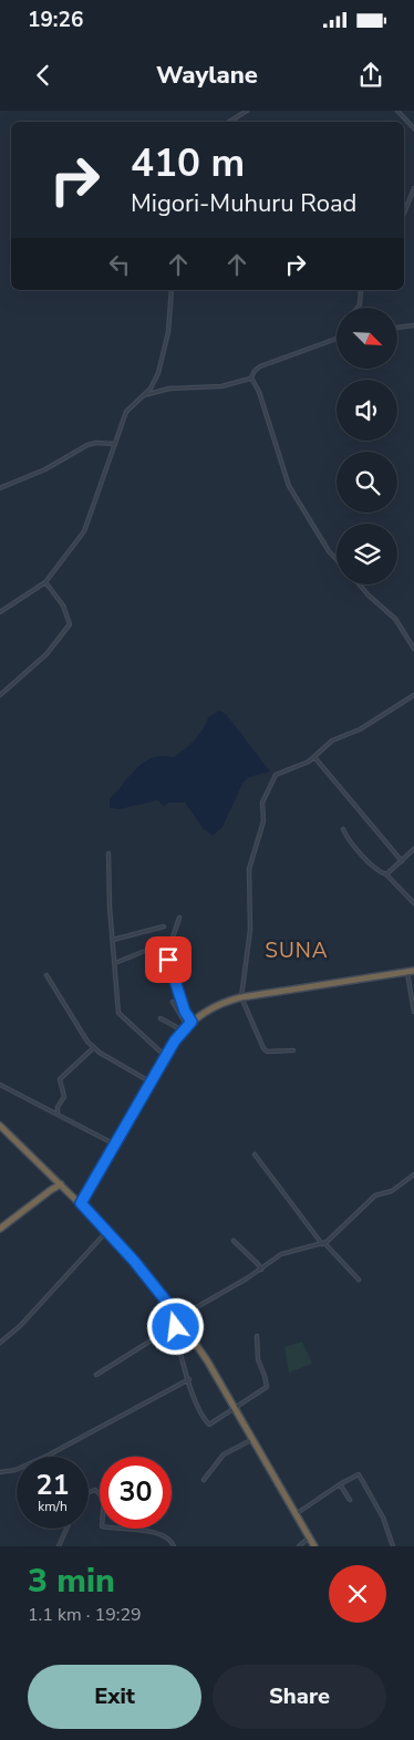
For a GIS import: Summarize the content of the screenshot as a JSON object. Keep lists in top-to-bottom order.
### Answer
{
  "districts": ["SUNA"],
  "north": "bottom right",
  "page": {
    "status": "19:26",
    "header": "Waylane",
    "turn": ["410 m", "Migori-Muhuru Road"],
    "speed": "21 km/h",
    "limit": "30",
    "heading": ["3 min", "1.1 km · 19:29"],
    "buttons": ["Exit", "Share"]
  }
}
